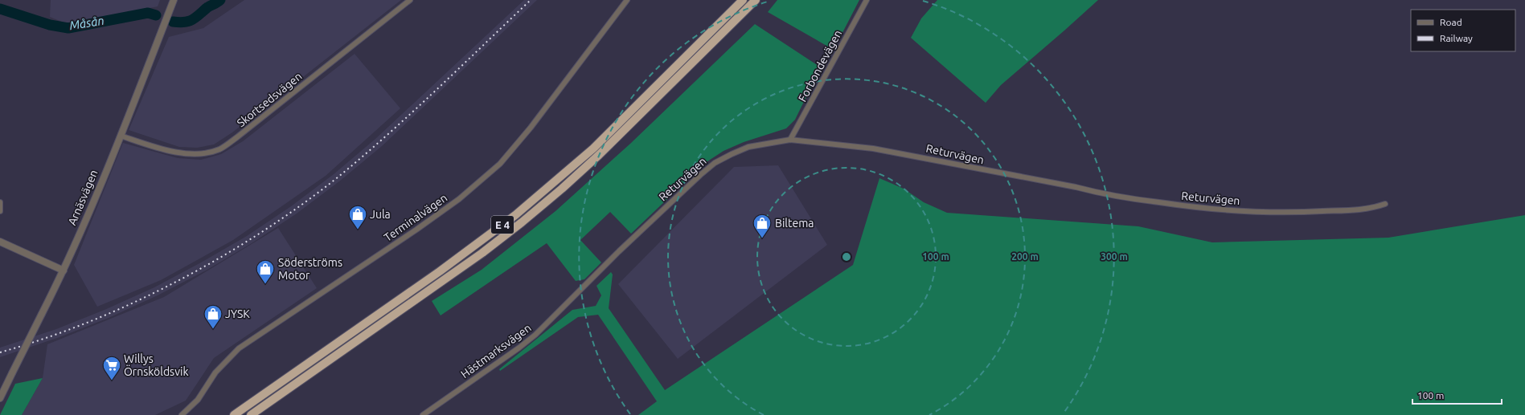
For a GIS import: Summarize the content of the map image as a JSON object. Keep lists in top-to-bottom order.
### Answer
{
  "streets": {
    "highway": ["E 4"],
    "street": [
      "Forbondevägen",
      "Skortsedsvägen",
      "Returvägen",
      "Arnäsvägen",
      "Terminalvägen",
      "Hästmarksvägen"
    ]
  },
  "crossings": [
    ["Forbondevägen", "Returvägen"],
    ["Skortsedsvägen", "Arnäsvägen"],
    ["Returvägen", "Hästmarksvägen"]
  ],
  "water": ["Måsån"],
  "places": {
    "shop": [
      "Jula",
      "Biltema",
      "Söderströms Motor",
      "JYSK"
    ],
    "supermarket": ["Willys Örnsköldsvik"]
  },
  "legend": ["Road", "Railway"],
  "scale_bar": "100 m",
  "rings": ["100 m", "200 m", "300 m"]
}
